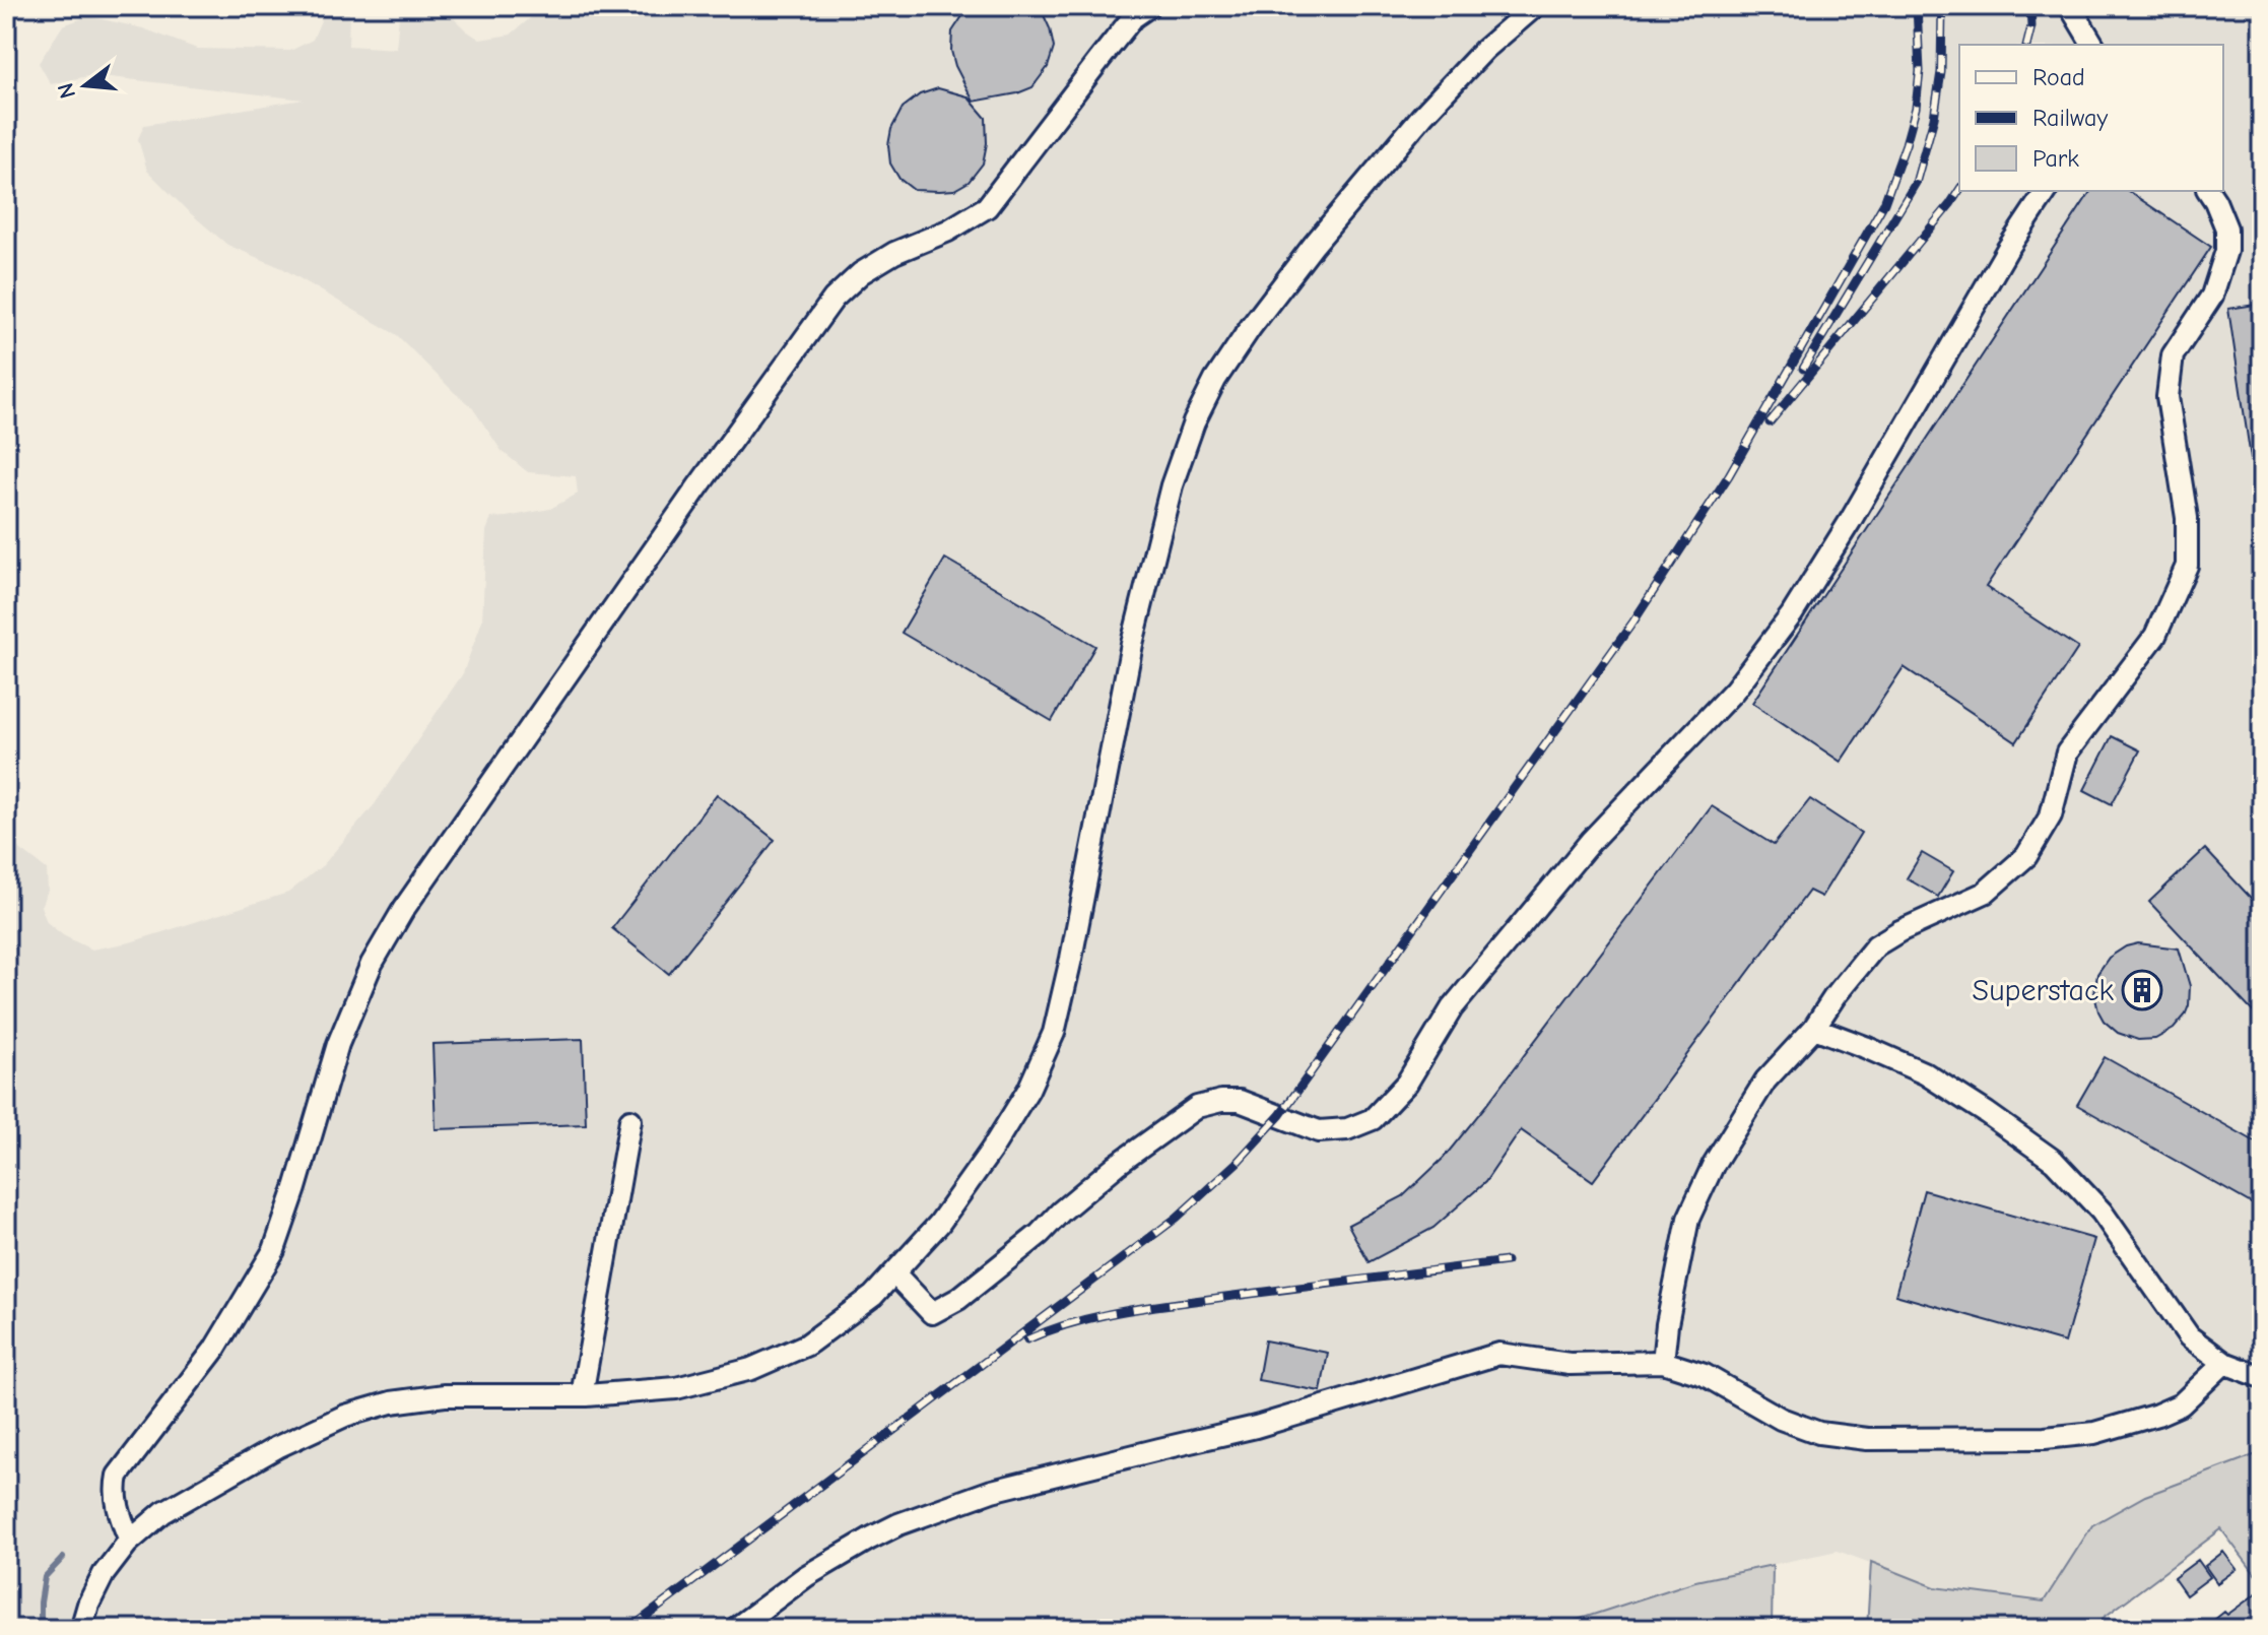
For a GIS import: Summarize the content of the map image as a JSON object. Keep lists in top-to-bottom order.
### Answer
{
  "places": {
    "building": ["Superstack"]
  },
  "legend": ["Road", "Railway", "Park"],
  "north": "left"
}
